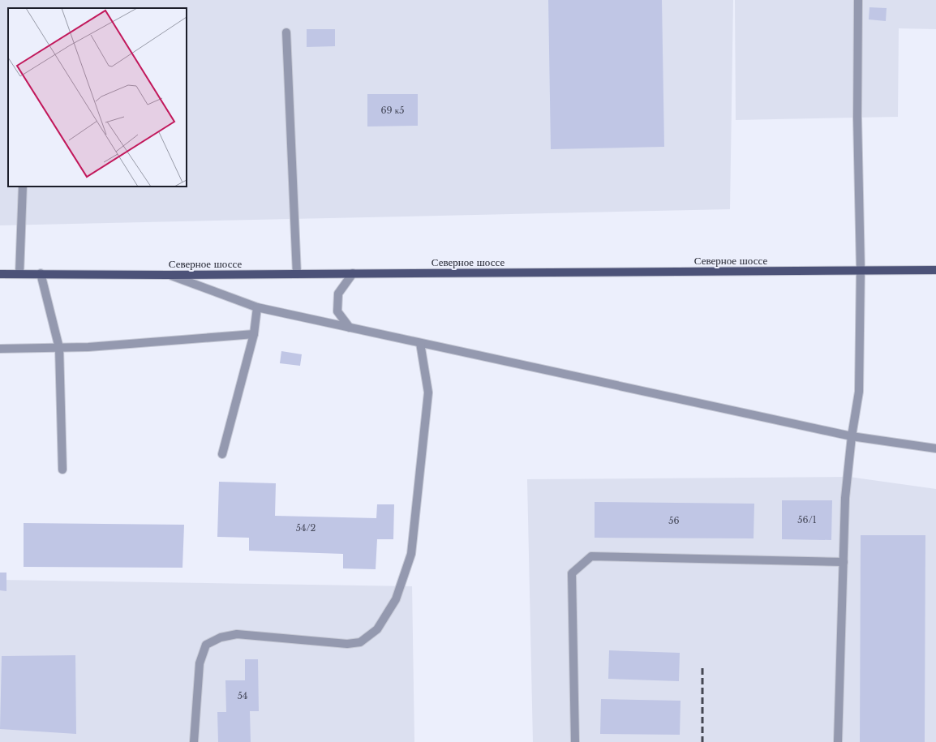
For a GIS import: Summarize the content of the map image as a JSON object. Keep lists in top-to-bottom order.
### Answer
{
  "streets": {
    "main road": ["Северное шоссе"]
  },
  "house_numbers": [
    "69 к5",
    "56/1",
    "56",
    "54/2",
    "54"
  ]
}
